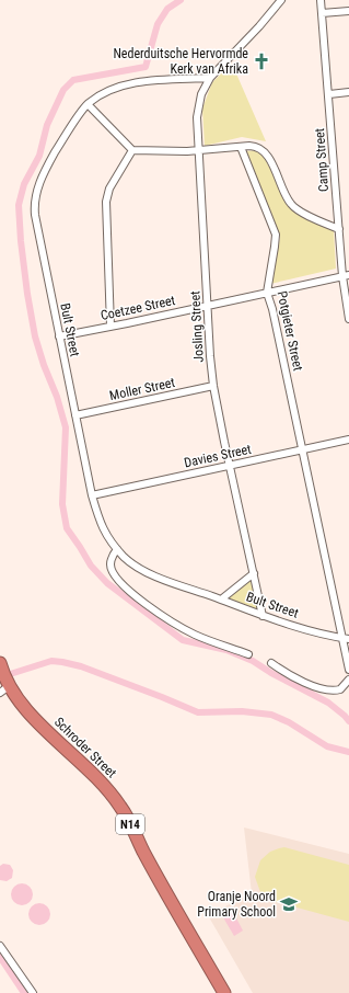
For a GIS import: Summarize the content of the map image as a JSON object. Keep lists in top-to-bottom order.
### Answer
{
  "streets": {
    "highway": ["Schroder Street", "N14"],
    "street": [
      "Camp Street",
      "Coetzee Street",
      "Josling Street",
      "Bult Street",
      "Potgieter Street",
      "Moller Street",
      "Davies Street"
    ]
  },
  "crossings": [
    ["Camp Street", "Coetzee Street"],
    ["Coetzee Street", "Josling Street"],
    ["Coetzee Street", "Bult Street"],
    ["Coetzee Street", "Potgieter Street"],
    ["Josling Street", "Bult Street"],
    ["Josling Street", "Moller Street"],
    ["Josling Street", "Davies Street"],
    ["Bult Street", "Potgieter Street"],
    ["Bult Street", "Moller Street"],
    ["Bult Street", "Davies Street"],
    ["Potgieter Street", "Davies Street"]
  ],
  "places": {
    "church": ["Nederduitsche Hervormde Kerk van Afrika"],
    "school or university": ["Oranje Noord Primary School"]
  }
}
